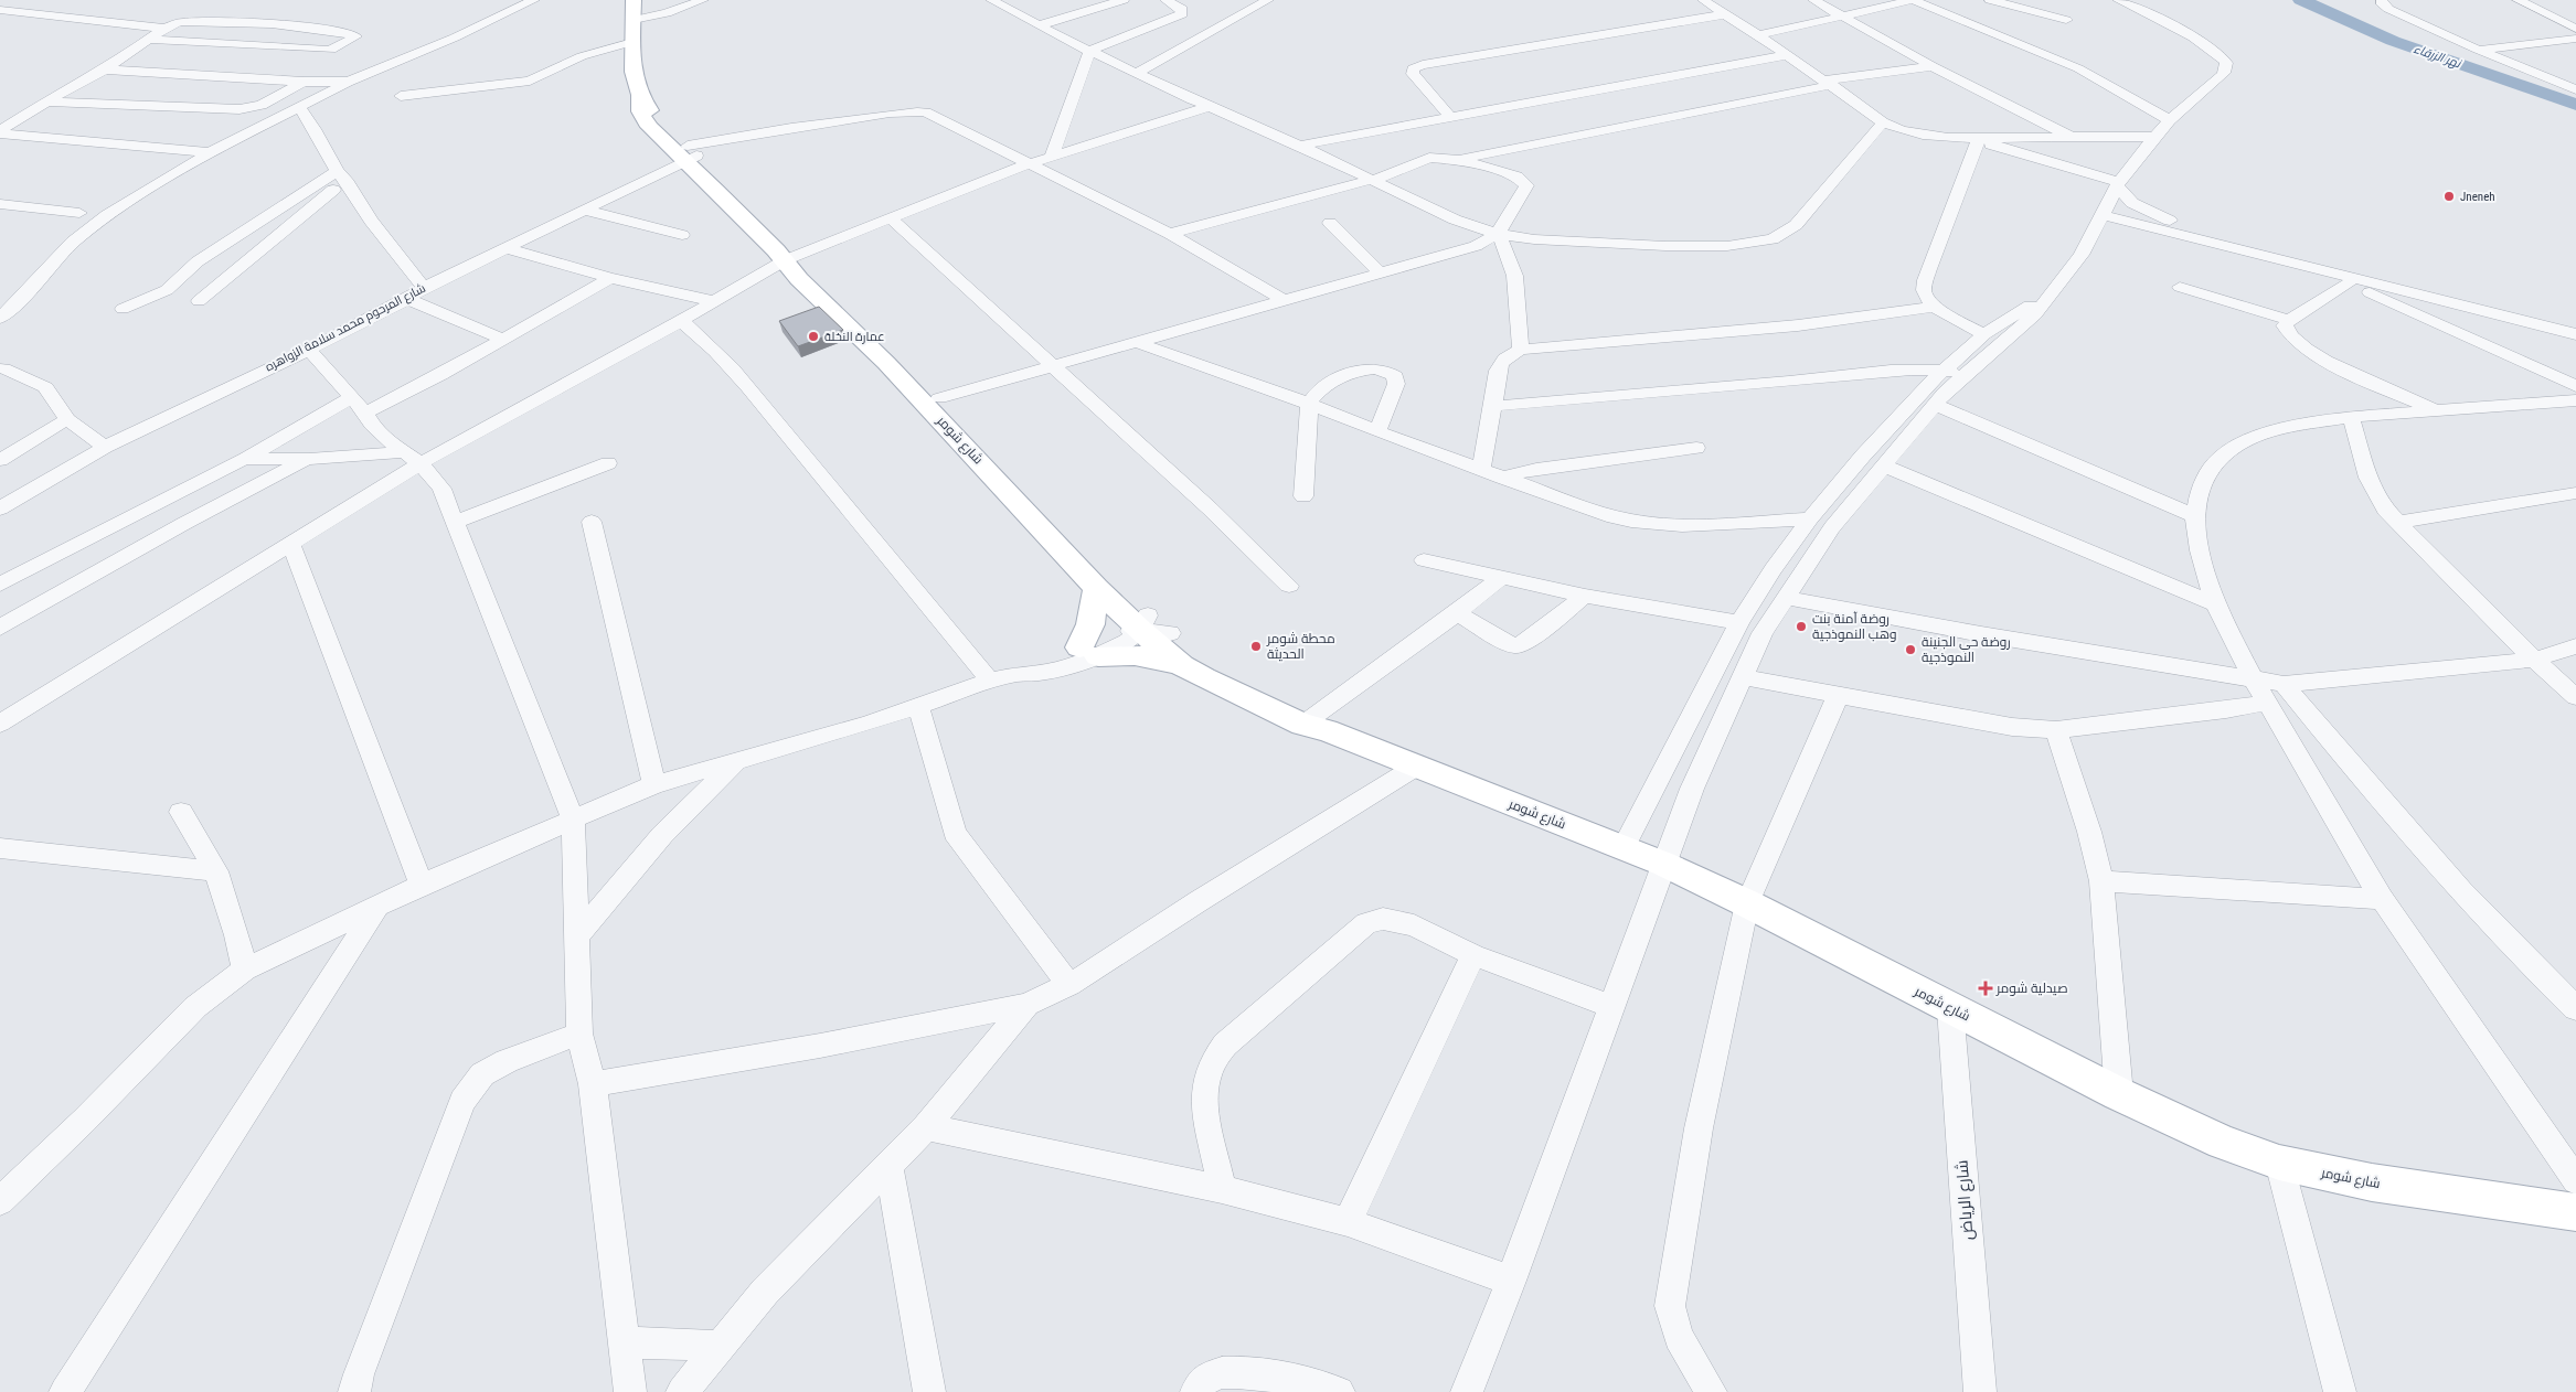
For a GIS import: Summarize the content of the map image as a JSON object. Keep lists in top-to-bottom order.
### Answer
{
  "streets": {
    "main road": ["شارع شومر"],
    "street": ["شارع المرحوم محمد سلامة الزواهره", "شارع الرياض"]
  },
  "crossings": [
    ["شارع المرحوم محمد سلامة الزواهره", "شارع شومر"],
    ["شارع شومر", "شارع الرياض"]
  ],
  "water": ["نهر الزرقاء"],
  "places": {
    "other": [
      "Jneneh",
      "عمارة النخلة",
      "روضة آمنة بنت وهب النموذجية",
      "محطة شومر الحديثة",
      "روضة حي الجنينة النموذجية"
    ],
    "health": ["صيدلية شومر"]
  }
}
